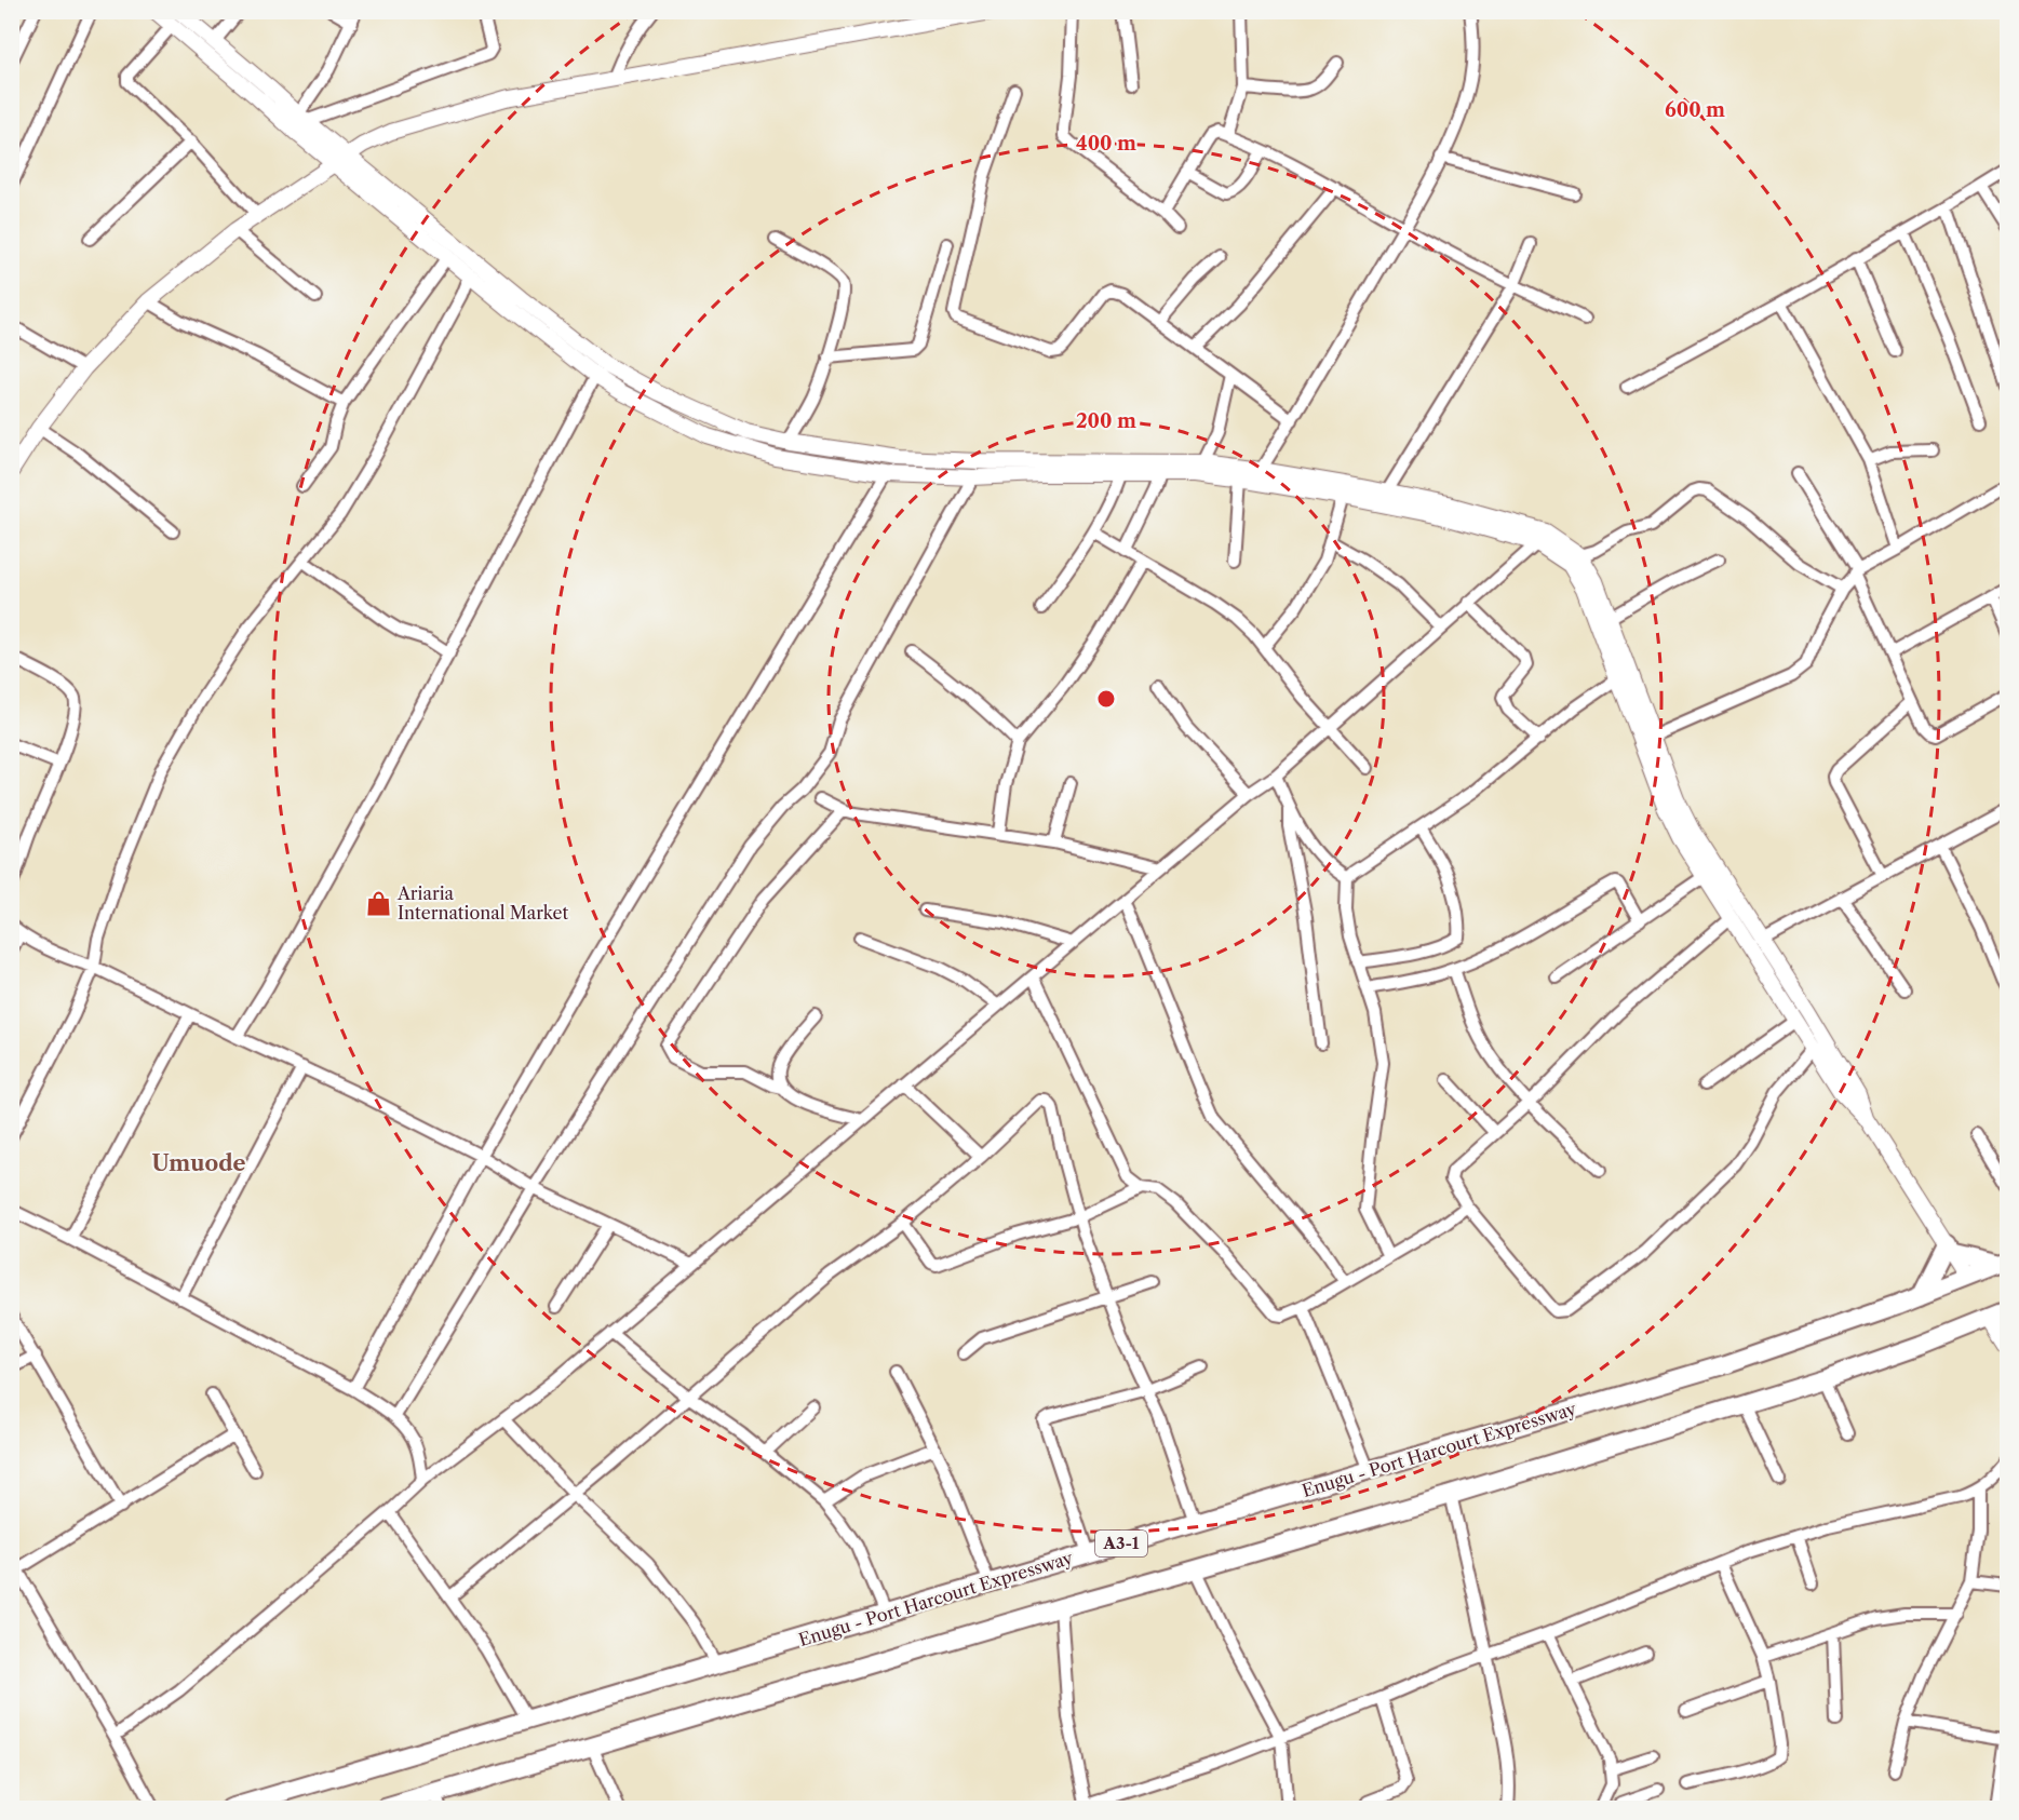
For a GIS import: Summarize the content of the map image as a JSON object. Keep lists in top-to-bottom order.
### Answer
{
  "streets": {
    "highway": ["Enugu - Port Harcourt Expressway", "A3-1"]
  },
  "districts": ["Umuode"],
  "places": {
    "shop": ["Ariaria International Market"]
  },
  "rings": ["600 m", "400 m", "200 m"]
}
